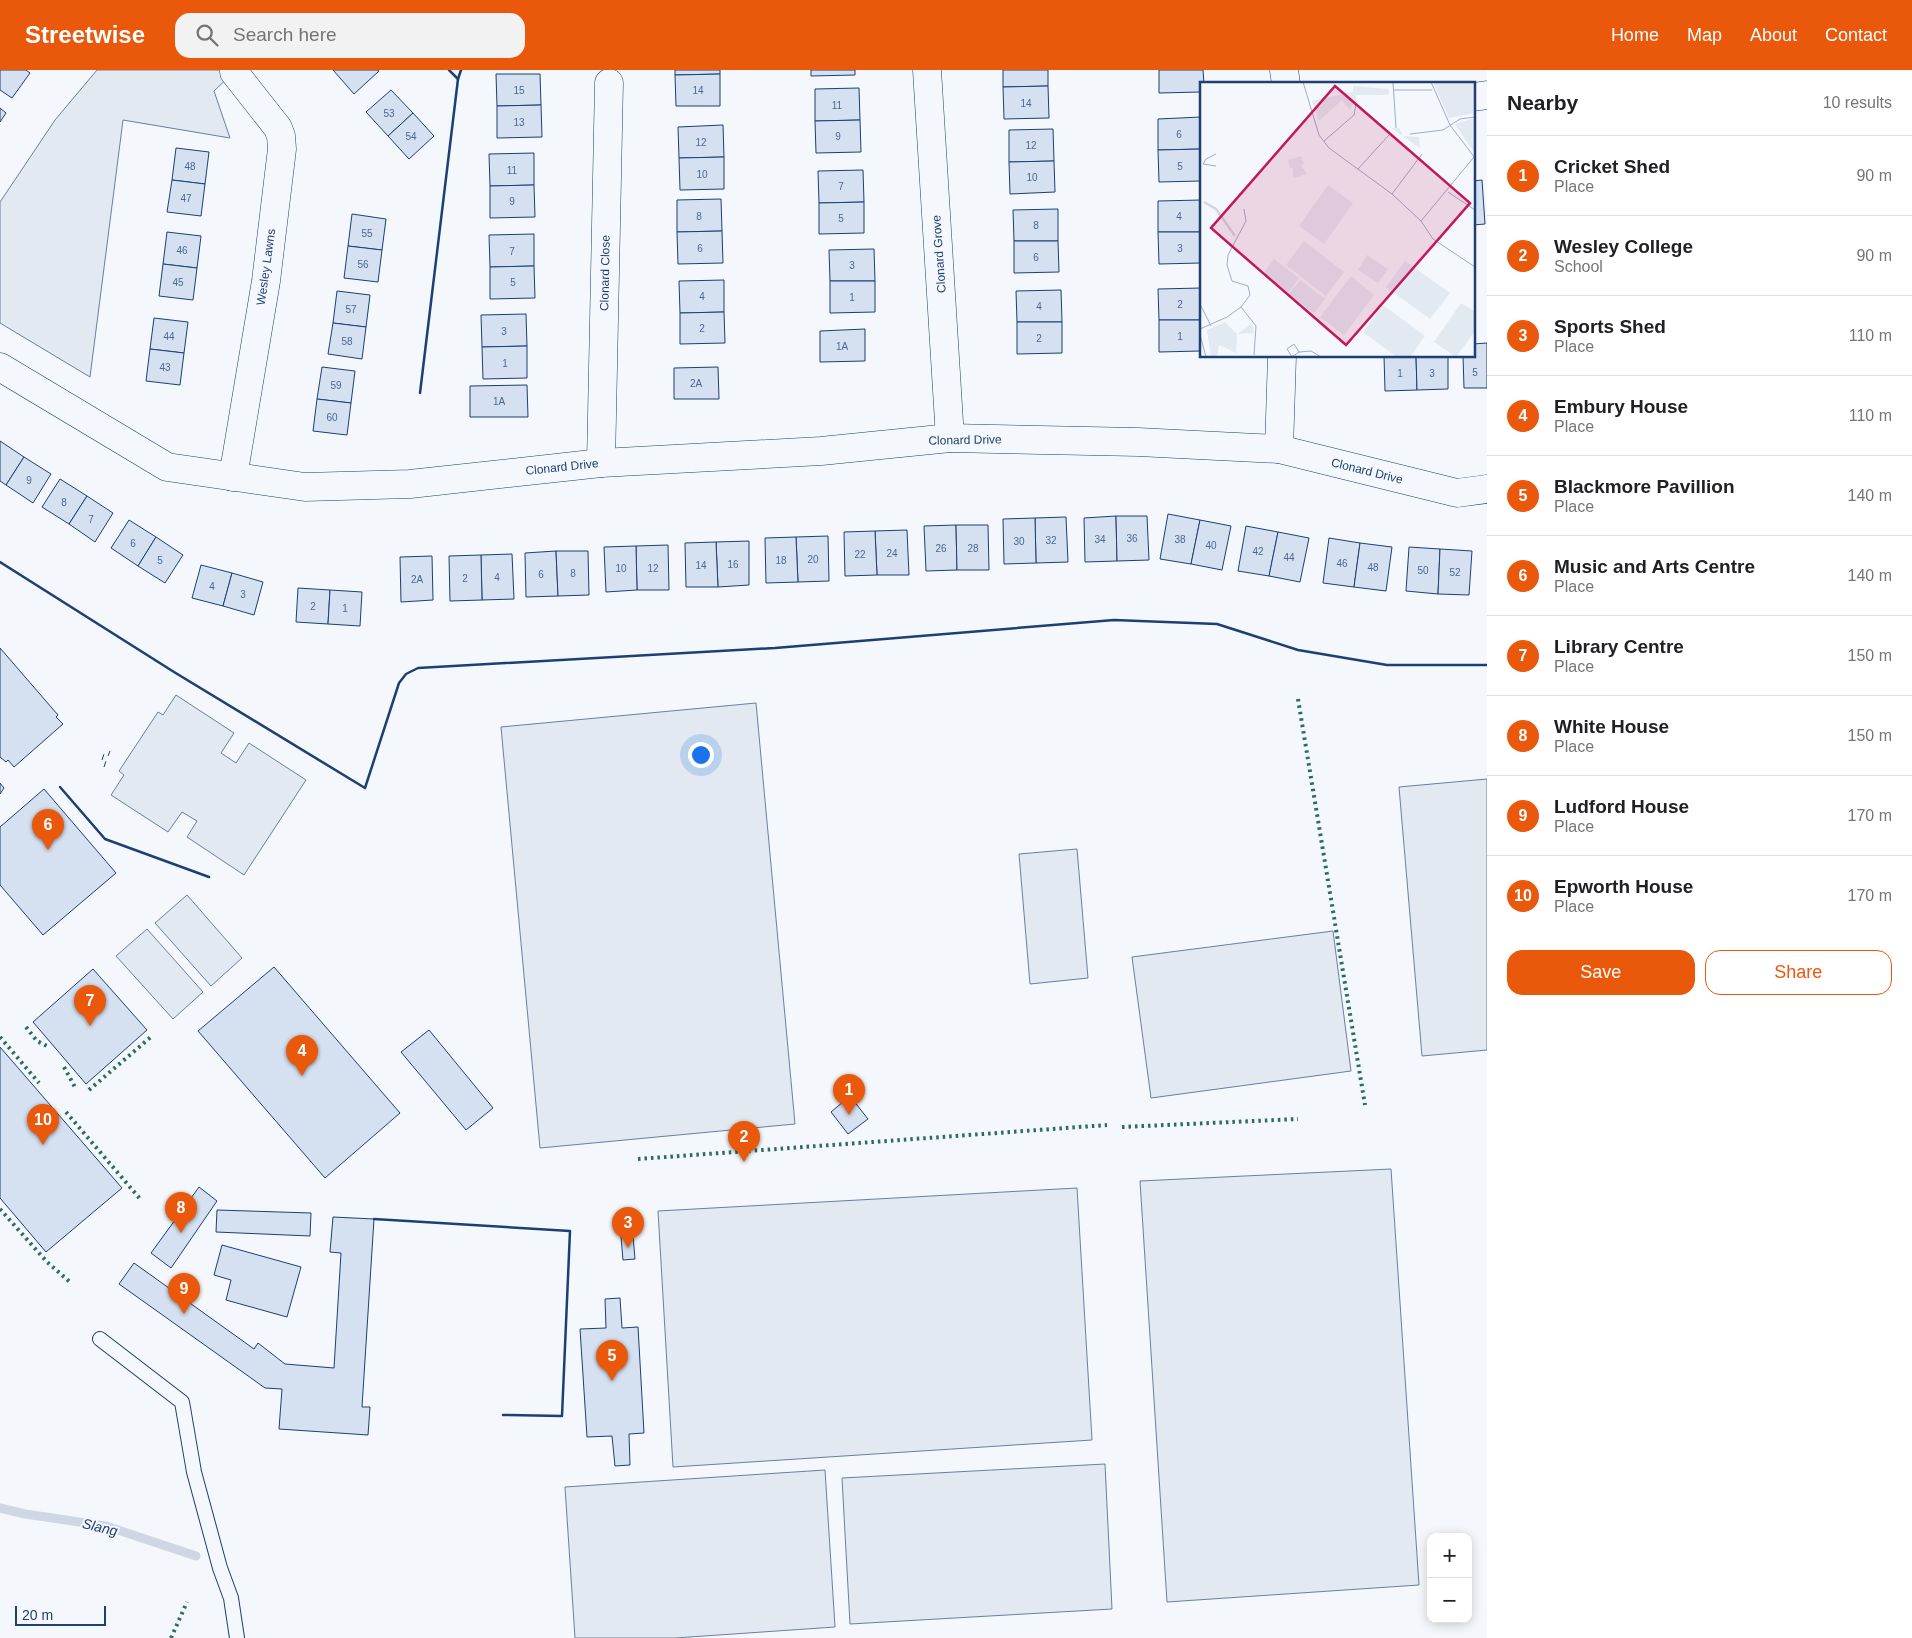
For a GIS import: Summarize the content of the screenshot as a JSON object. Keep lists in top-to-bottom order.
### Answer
{
  "streets": {
    "street": [
      "Clonard Grove",
      "Wesley Lawns",
      "Clonard Close",
      "Clonard Drive"
    ]
  },
  "crossings": [
    ["Clonard Grove", "Clonard Drive"],
    ["Wesley Lawns", "Clonard Drive"],
    ["Clonard Close", "Clonard Drive"]
  ],
  "water": ["Slang"],
  "house_numbers": [
    "15",
    "14",
    "14",
    "11",
    "53",
    "13",
    "6",
    "54",
    "9",
    "12",
    "12",
    "48",
    "5",
    "11",
    "10",
    "10",
    "7",
    "47",
    "9",
    "8",
    "4",
    "5",
    "8",
    "55",
    "6",
    "3",
    "46",
    "7",
    "6",
    "56",
    "3",
    "45",
    "5",
    "4",
    "1",
    "2",
    "4",
    "57",
    "2",
    "3",
    "44",
    "1",
    "2",
    "58",
    "1A",
    "1",
    "43",
    "5",
    "1",
    "3",
    "2A",
    "59",
    "1A",
    "60",
    "9",
    "8",
    "7",
    "36",
    "34",
    "38",
    "32",
    "30",
    "6",
    "40",
    "26",
    "28",
    "42",
    "24",
    "22",
    "44",
    "20",
    "5",
    "18",
    "46",
    "16",
    "14",
    "48",
    "10",
    "12",
    "50",
    "52",
    "8",
    "6",
    "4",
    "2",
    "2A",
    "4",
    "3",
    "2",
    "1"
  ],
  "scale_bar": "20 m",
  "page": {
    "header": "Streetwise",
    "search": "Search here",
    "nav": [
      "Home",
      "Map",
      "About",
      "Contact"
    ],
    "heading": ["Nearby", "10 results"],
    "list": [
      {
        "mark": "1",
        "name": "Cricket Shed",
        "note": "Place",
        "value": "90 m"
      },
      {
        "mark": "2",
        "name": "Wesley College",
        "note": "School",
        "value": "90 m"
      },
      {
        "mark": "3",
        "name": "Sports Shed",
        "note": "Place",
        "value": "110 m"
      },
      {
        "mark": "4",
        "name": "Embury House",
        "note": "Place",
        "value": "110 m"
      },
      {
        "mark": "5",
        "name": "Blackmore Pavillion",
        "note": "Place",
        "value": "140 m"
      },
      {
        "mark": "6",
        "name": "Music and Arts Centre",
        "note": "Place",
        "value": "140 m"
      },
      {
        "mark": "7",
        "name": "Library Centre",
        "note": "Place",
        "value": "150 m"
      },
      {
        "mark": "8",
        "name": "White House",
        "note": "Place",
        "value": "150 m"
      },
      {
        "mark": "9",
        "name": "Ludford House",
        "note": "Place",
        "value": "170 m"
      },
      {
        "mark": "10",
        "name": "Epworth House",
        "note": "Place",
        "value": "170 m"
      }
    ],
    "pins": [
      "6",
      "7",
      "4",
      "1",
      "10",
      "2",
      "8",
      "3",
      "9",
      "5"
    ],
    "buttons": ["Save", "Share"],
    "map_buttons": ["+", "−"],
    "scale": "20 m"
  }
}
